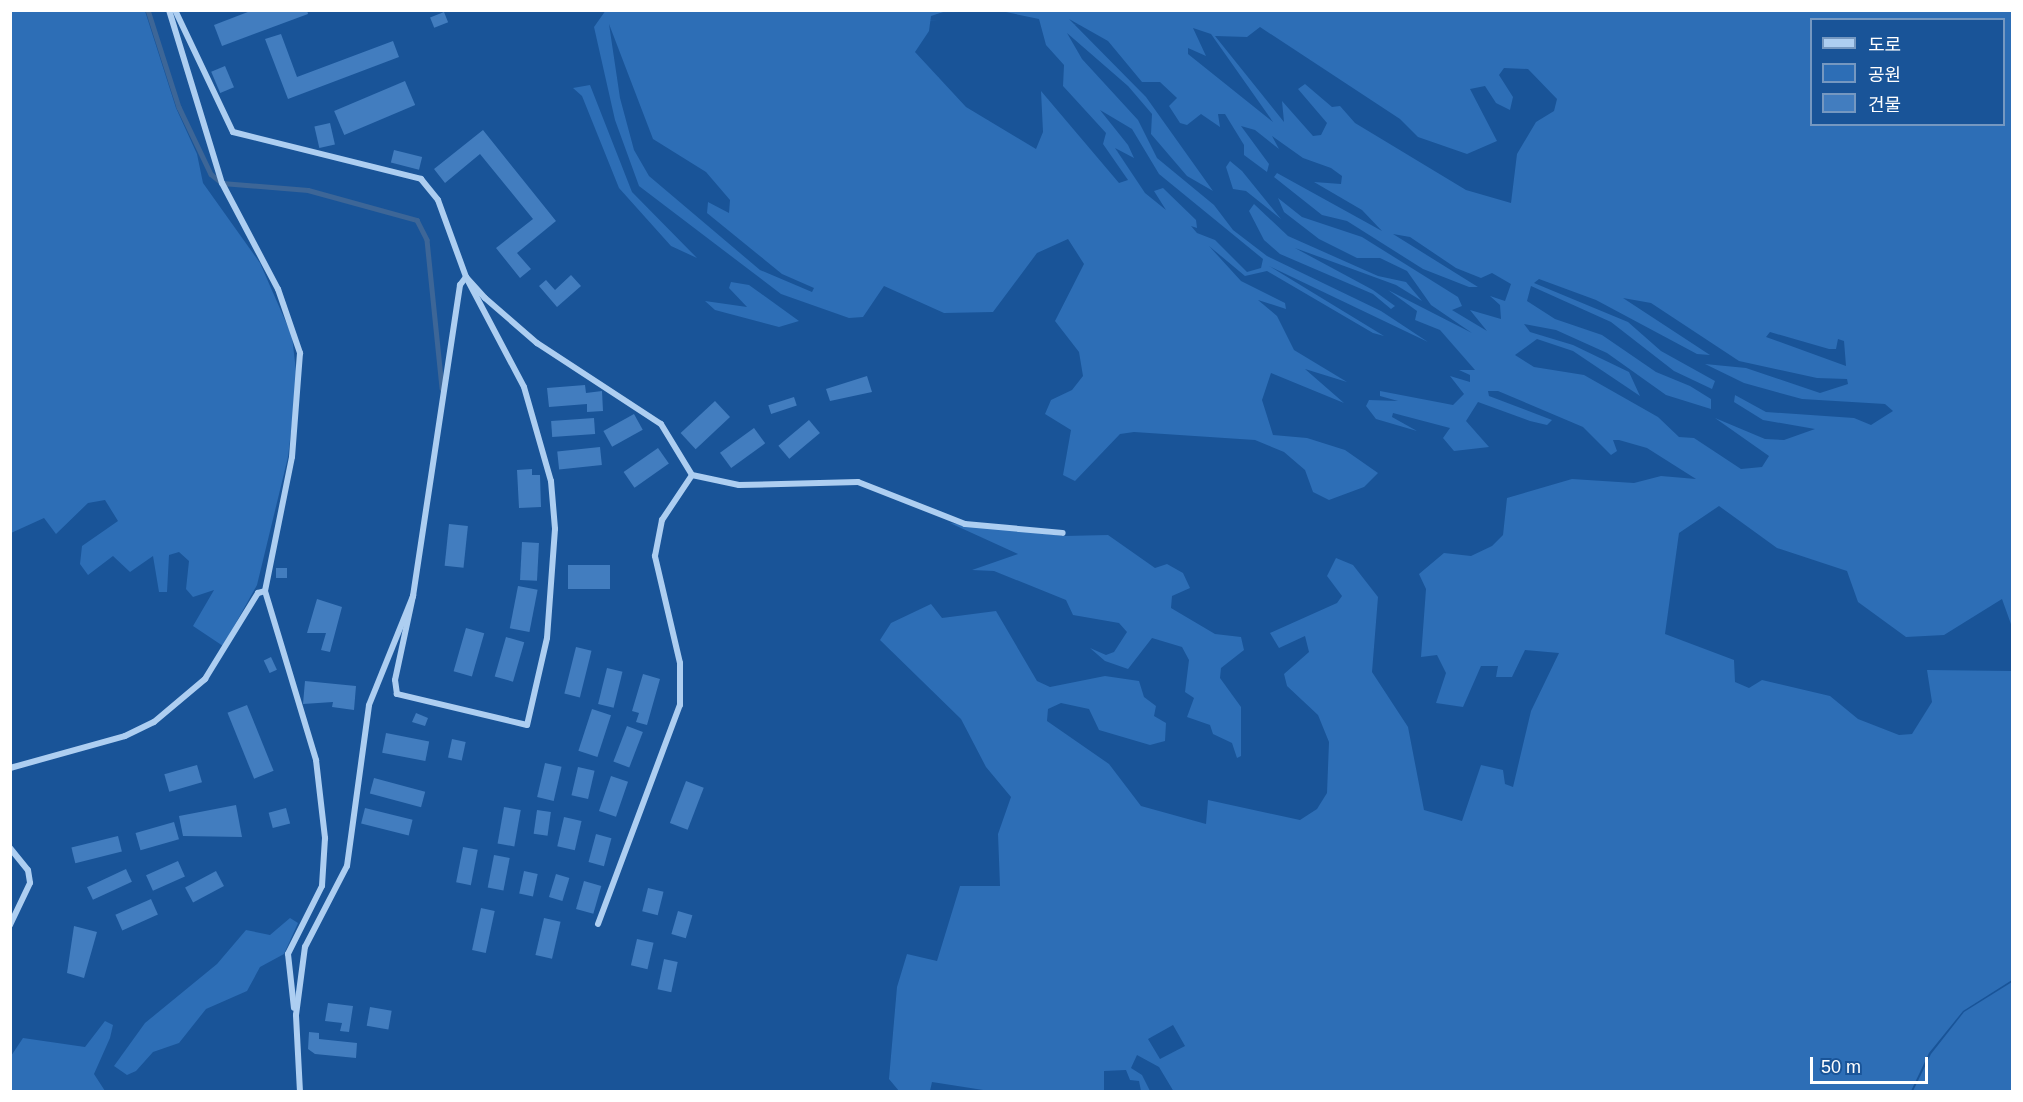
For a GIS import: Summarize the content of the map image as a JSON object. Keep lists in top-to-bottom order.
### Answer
{
  "legend": ["도로", "공원", "건물"],
  "scale_bar": "50 m"
}
